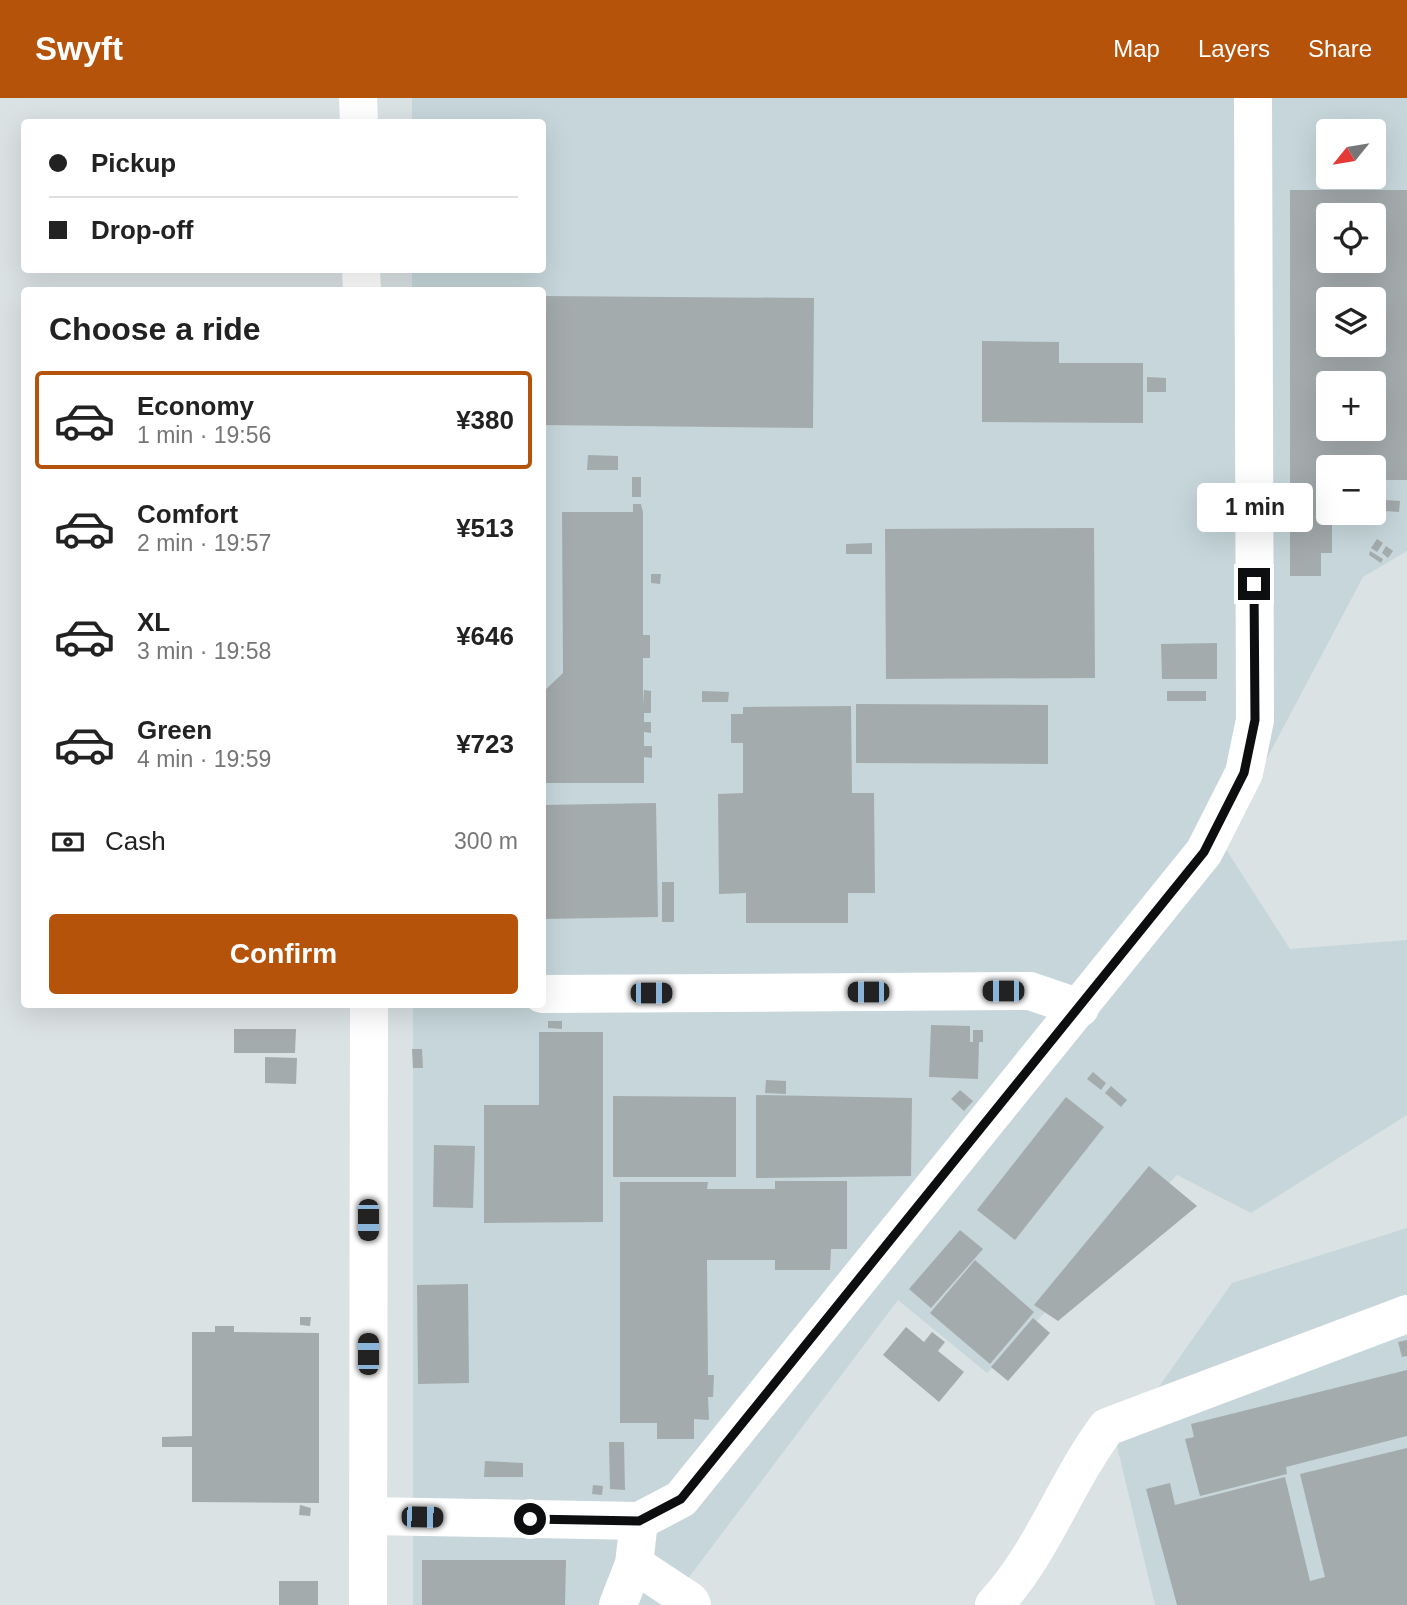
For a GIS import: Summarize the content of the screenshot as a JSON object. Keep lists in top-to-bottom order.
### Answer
{
  "north": "bottom left",
  "page": {
    "header": "Swyft",
    "nav": ["Map", "Layers", "Share"],
    "map_buttons": ["+", "−"],
    "banner": ["Pickup", "Drop-off"],
    "heading": "Choose a ride",
    "list": [
      {
        "name": "Economy",
        "note": "1 min · 19:56",
        "value": "¥380"
      },
      {
        "name": "Comfort",
        "note": "2 min · 19:57",
        "value": "¥513"
      },
      {
        "name": "XL",
        "note": "3 min · 19:58",
        "value": "¥646"
      },
      {
        "name": "Green",
        "note": "4 min · 19:59",
        "value": "¥723"
      }
    ],
    "bubble": "1 min",
    "pay": ["Cash", "300 m"],
    "buttons": "Confirm"
  }
}
